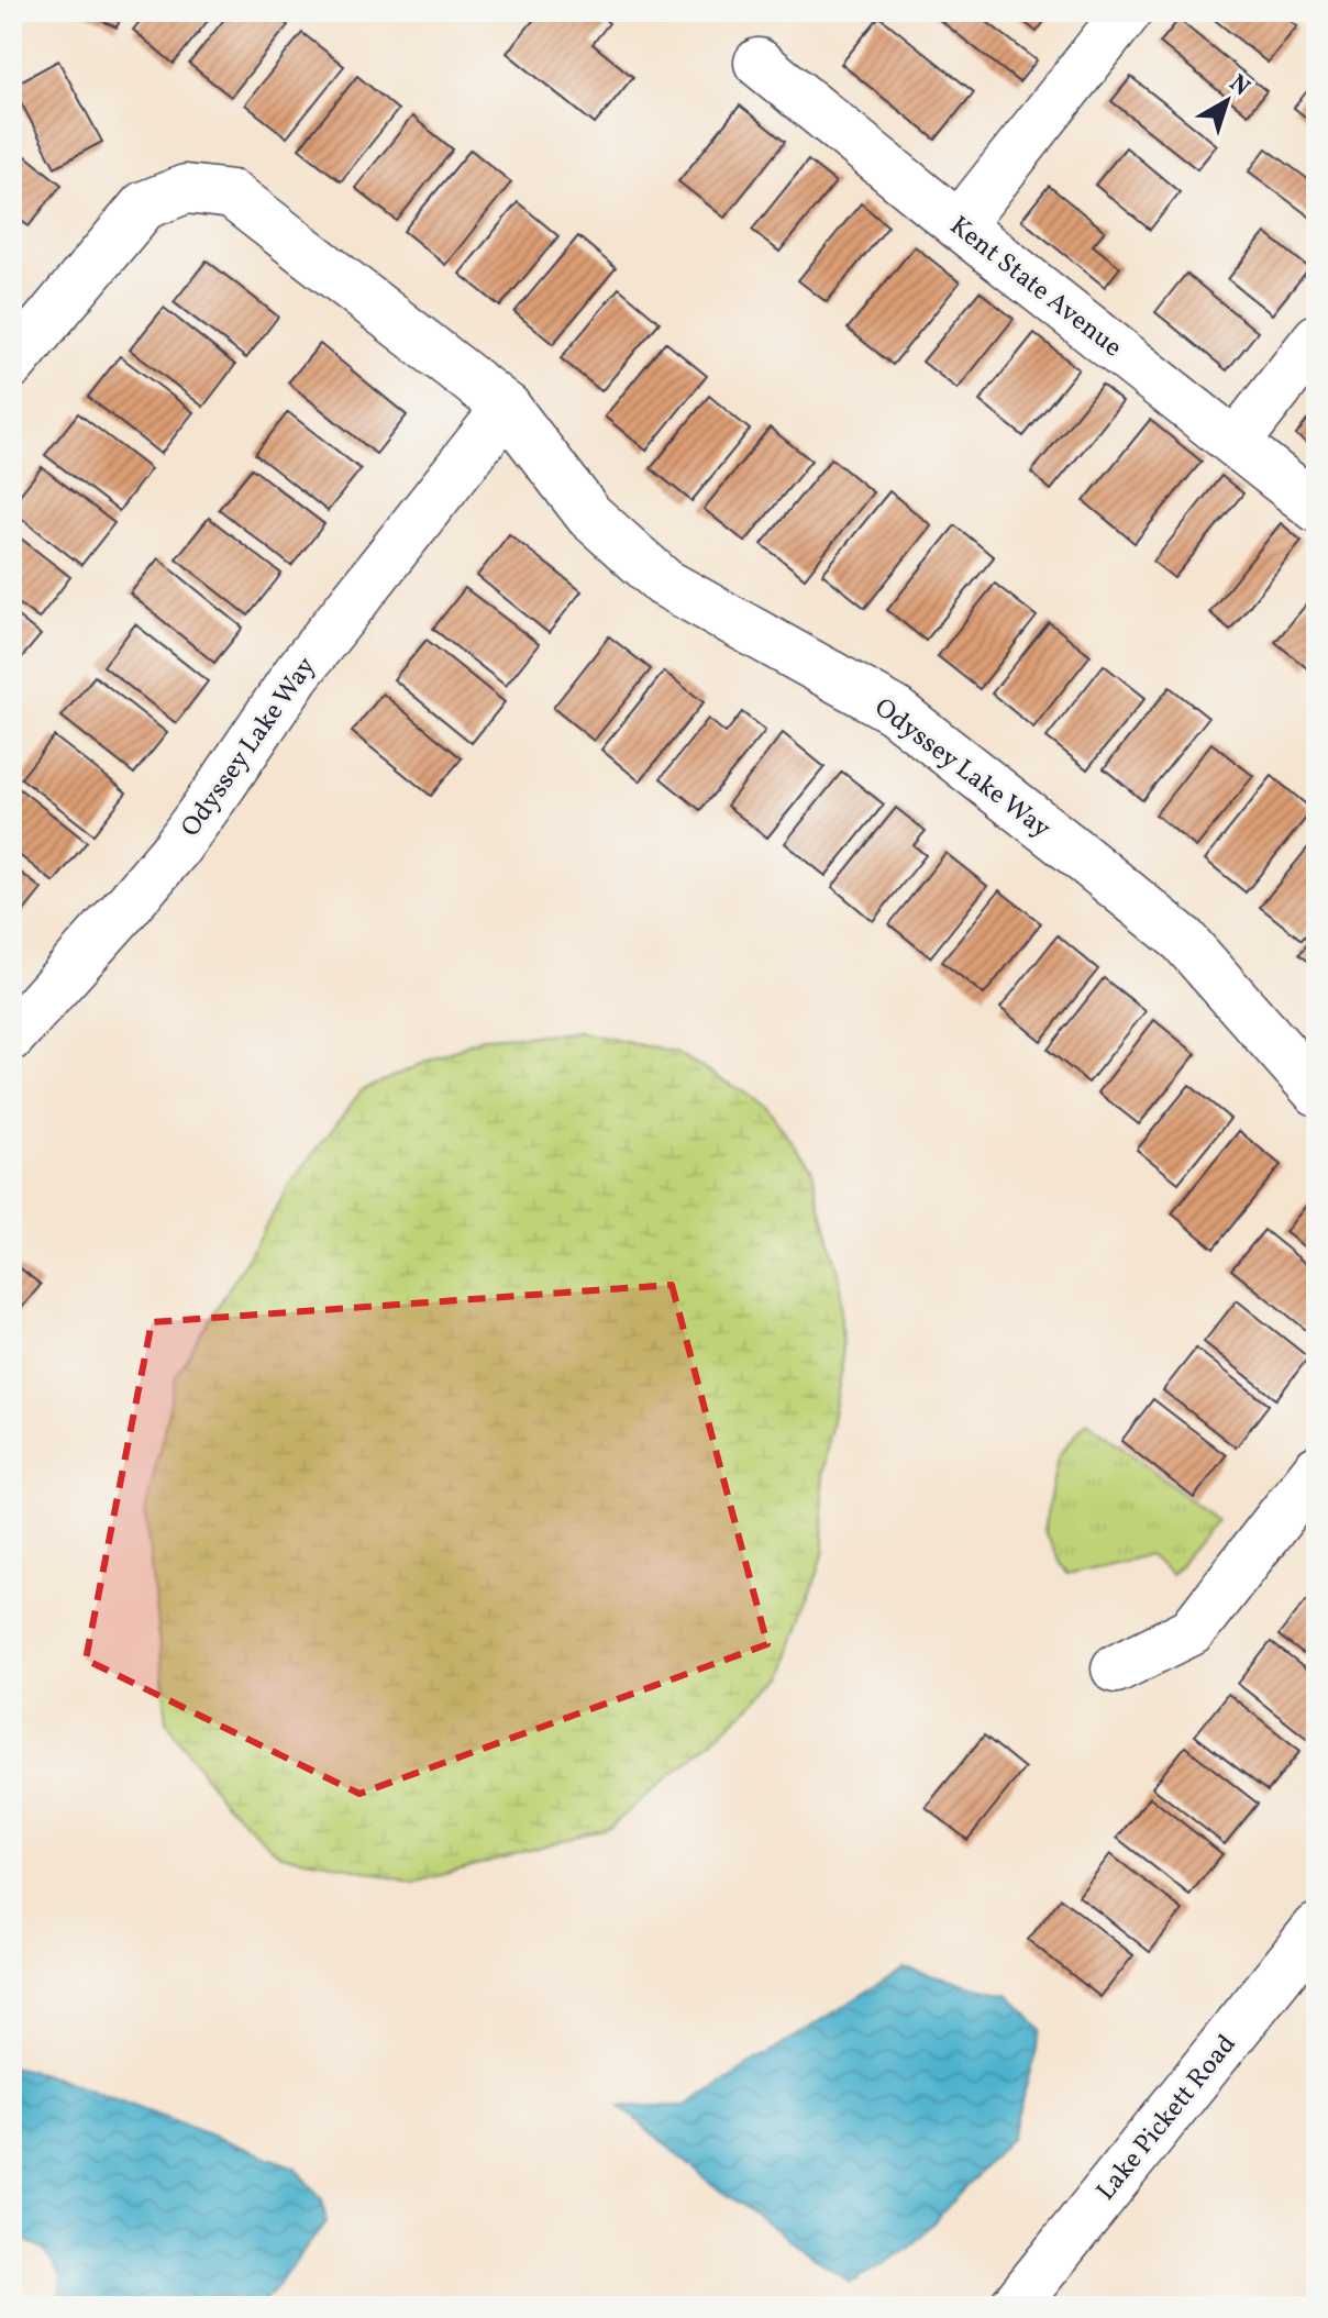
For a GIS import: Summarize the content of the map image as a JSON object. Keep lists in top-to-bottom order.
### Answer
{
  "streets": {
    "street": ["Kent State Avenue", "Odyssey Lake Way", "Lake Pickett Road"]
  },
  "north": "top right"
}
